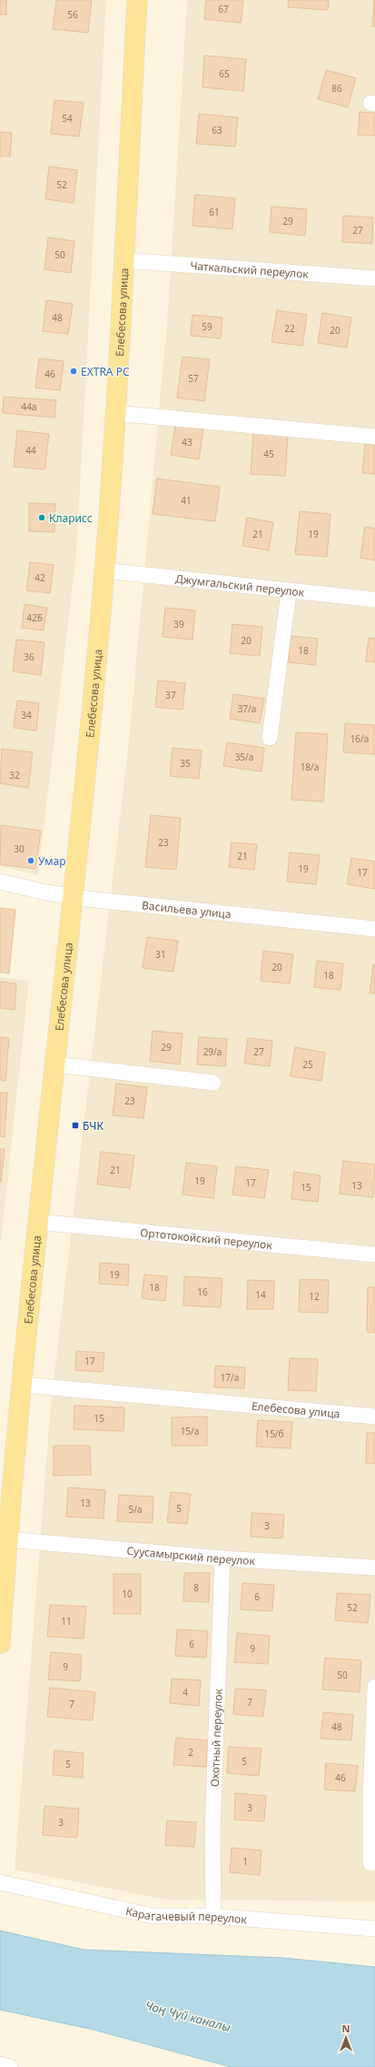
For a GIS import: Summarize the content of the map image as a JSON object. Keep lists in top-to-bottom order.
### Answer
{
  "streets": {
    "main road": ["Елебесова улица"],
    "street": [
      "Чаткальский переулок",
      "Джумгальский переулок",
      "Васильева улица",
      "Ортотокойский переулок",
      "Суусамырский переулок",
      "Охотный переулок",
      "Карагачевый переулок"
    ]
  },
  "crossings": [
    ["Чаткальский переулок", "Елебесова улица"],
    ["Елебесова улица", "Джумгальский переулок"],
    ["Елебесова улица", "Васильева улица"],
    ["Елебесова улица", "Ортотокойский переулок"],
    ["Елебесова улица", "Суусамырский переулок"],
    ["Суусамырский переулок", "Охотный переулок"],
    ["Охотный переулок", "Карагачевый переулок"]
  ],
  "water": ["Чоң Чүй каналы"],
  "places": {
    "other": ["EXTRA PC", "Кларисс", "Умар"],
    "transit": ["БЧК"]
  },
  "house_numbers": [
    "67",
    "56",
    "65",
    "86",
    "54",
    "63",
    "52",
    "61",
    "29",
    "27",
    "50",
    "48",
    "59",
    "22",
    "20",
    "46",
    "57",
    "44а",
    "43",
    "44",
    "45",
    "41",
    "21",
    "19",
    "42",
    "42Б",
    "39",
    "20",
    "18",
    "36",
    "37",
    "37/а",
    "34",
    "16/а",
    "35/а",
    "35",
    "18/а",
    "32",
    "23",
    "30",
    "21",
    "19",
    "17",
    "31",
    "20",
    "18",
    "29",
    "29/а",
    "27",
    "25",
    "23",
    "21",
    "19",
    "17",
    "13",
    "15",
    "19",
    "18",
    "16",
    "14",
    "12",
    "17",
    "17/а",
    "15",
    "15/а",
    "15/б",
    "13",
    "5",
    "5/а",
    "3",
    "8",
    "10",
    "6",
    "52",
    "11",
    "6",
    "9",
    "9",
    "50",
    "4",
    "7",
    "7",
    "48",
    "2",
    "5",
    "5",
    "46",
    "3",
    "3",
    "1"
  ],
  "north": "top"
}
